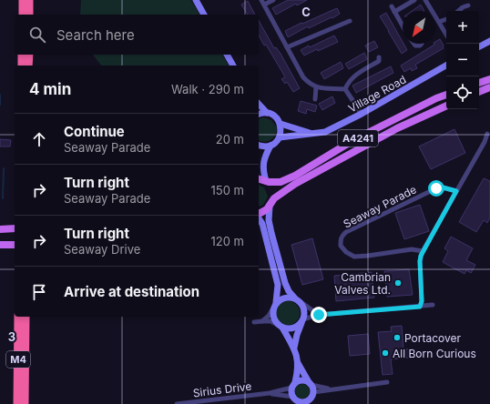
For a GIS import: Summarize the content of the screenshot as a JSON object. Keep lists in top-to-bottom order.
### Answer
{
  "streets": {
    "highway": ["M4"],
    "main road": ["A4241"],
    "street": ["Village Road", "Seaway Parade", "Sirius Drive"]
  },
  "places": ["Cambrian Valves Ltd.", "Portacover", "All Born Curious"],
  "north": "bottom left",
  "page": {
    "map_buttons": ["+", "−"],
    "search": "Search here",
    "heading": ["4 min", "Walk · 290 m"],
    "list": [
      ["Continue", "Seaway Parade", "20 m"],
      ["Turn right", "Seaway Parade", "150 m"],
      ["Turn right", "Seaway Drive", "120 m"],
      "Arrive at destination"
    ]
  },
  "grid": {
    "columns": ["C"],
    "rows": ["3"]
  }
}
